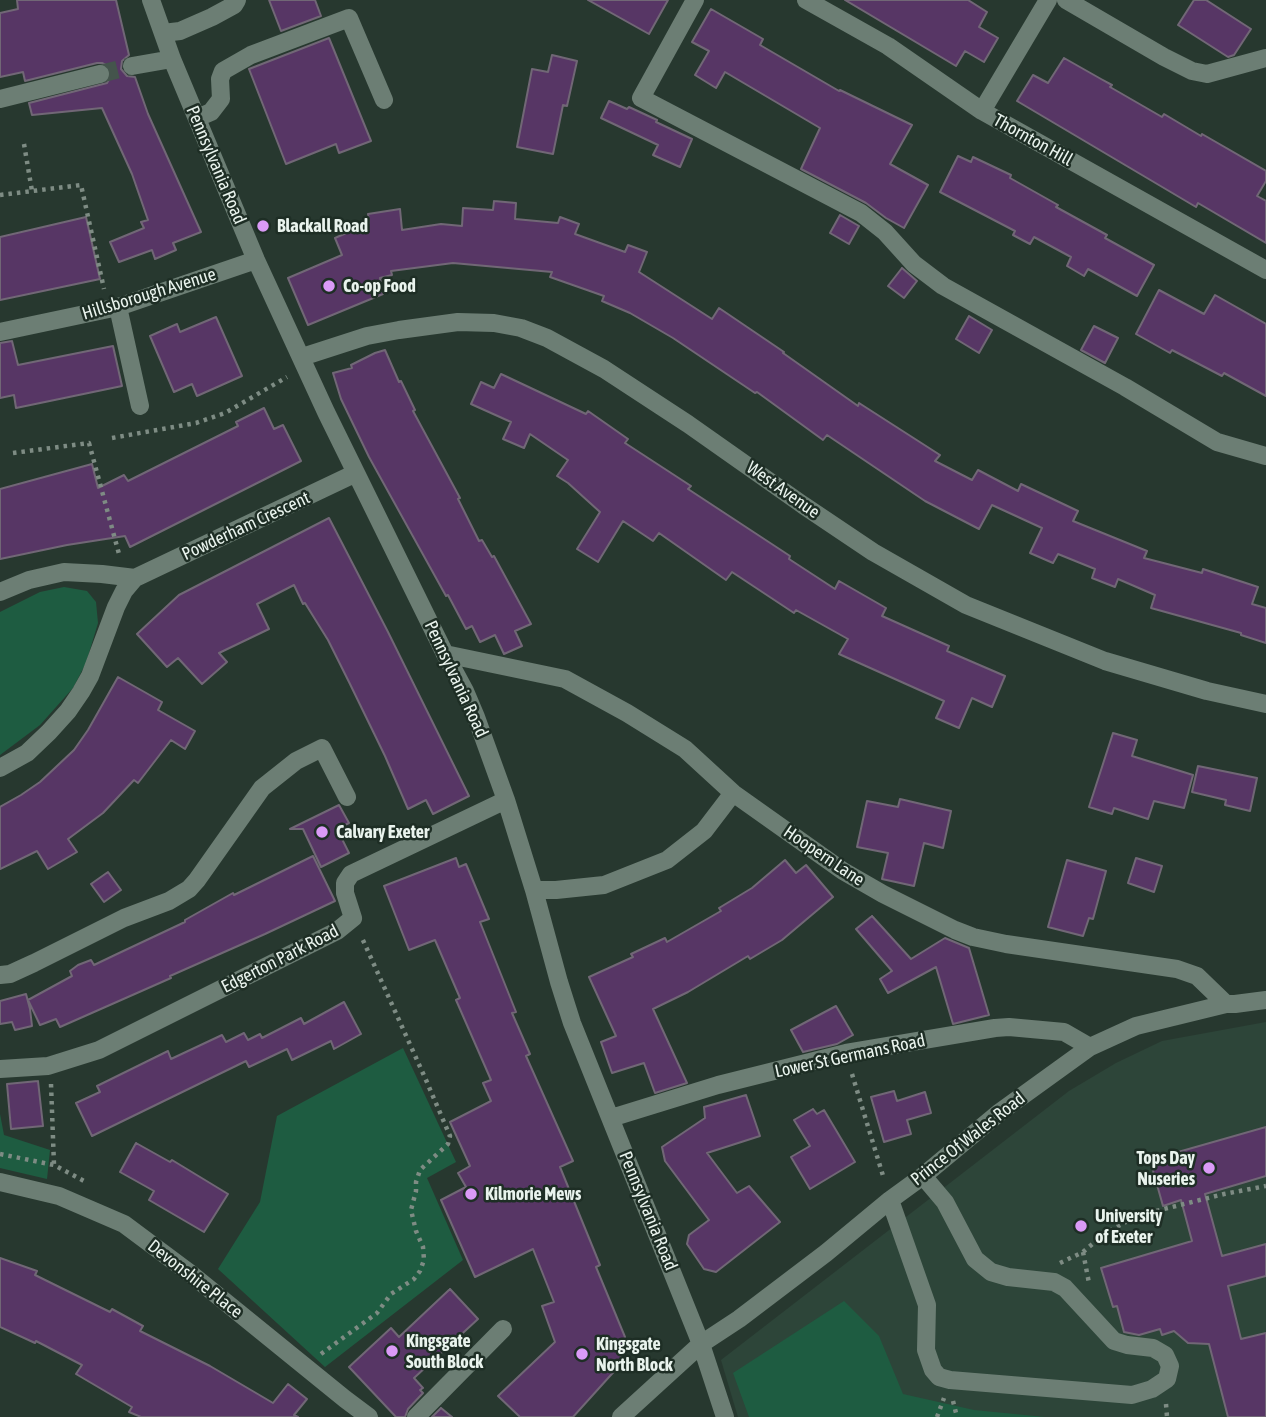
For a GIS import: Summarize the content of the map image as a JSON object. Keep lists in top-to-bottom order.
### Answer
{
  "streets": {
    "street": [
      "Thornton Hill",
      "Pennsylvania Road",
      "Hillsborough Avenue",
      "West Avenue",
      "Powderham Crescent",
      "Hoopern Lane",
      "Edgerton Park Road",
      "Lower St Germans Road",
      "Prince Of Wales Road",
      "Devonshire Place"
    ]
  },
  "crossings": [
    ["Pennsylvania Road", "Hillsborough Avenue"],
    ["Pennsylvania Road", "West Avenue"],
    ["Pennsylvania Road", "Powderham Crescent"],
    ["Pennsylvania Road", "Hoopern Lane"],
    ["Pennsylvania Road", "Edgerton Park Road"],
    ["Pennsylvania Road", "Lower St Germans Road"],
    ["Pennsylvania Road", "Prince Of Wales Road"],
    ["Hoopern Lane", "Prince Of Wales Road"],
    ["Lower St Germans Road", "Prince Of Wales Road"]
  ],
  "places": [
    "Blackall Road",
    "Co-op Food",
    "Calvary Exeter",
    "Tops Day Nuseries",
    "Kilmorie Mews",
    "University of Exeter",
    "Kingsgate South Block",
    "Kingsgate North Block"
  ]
}
